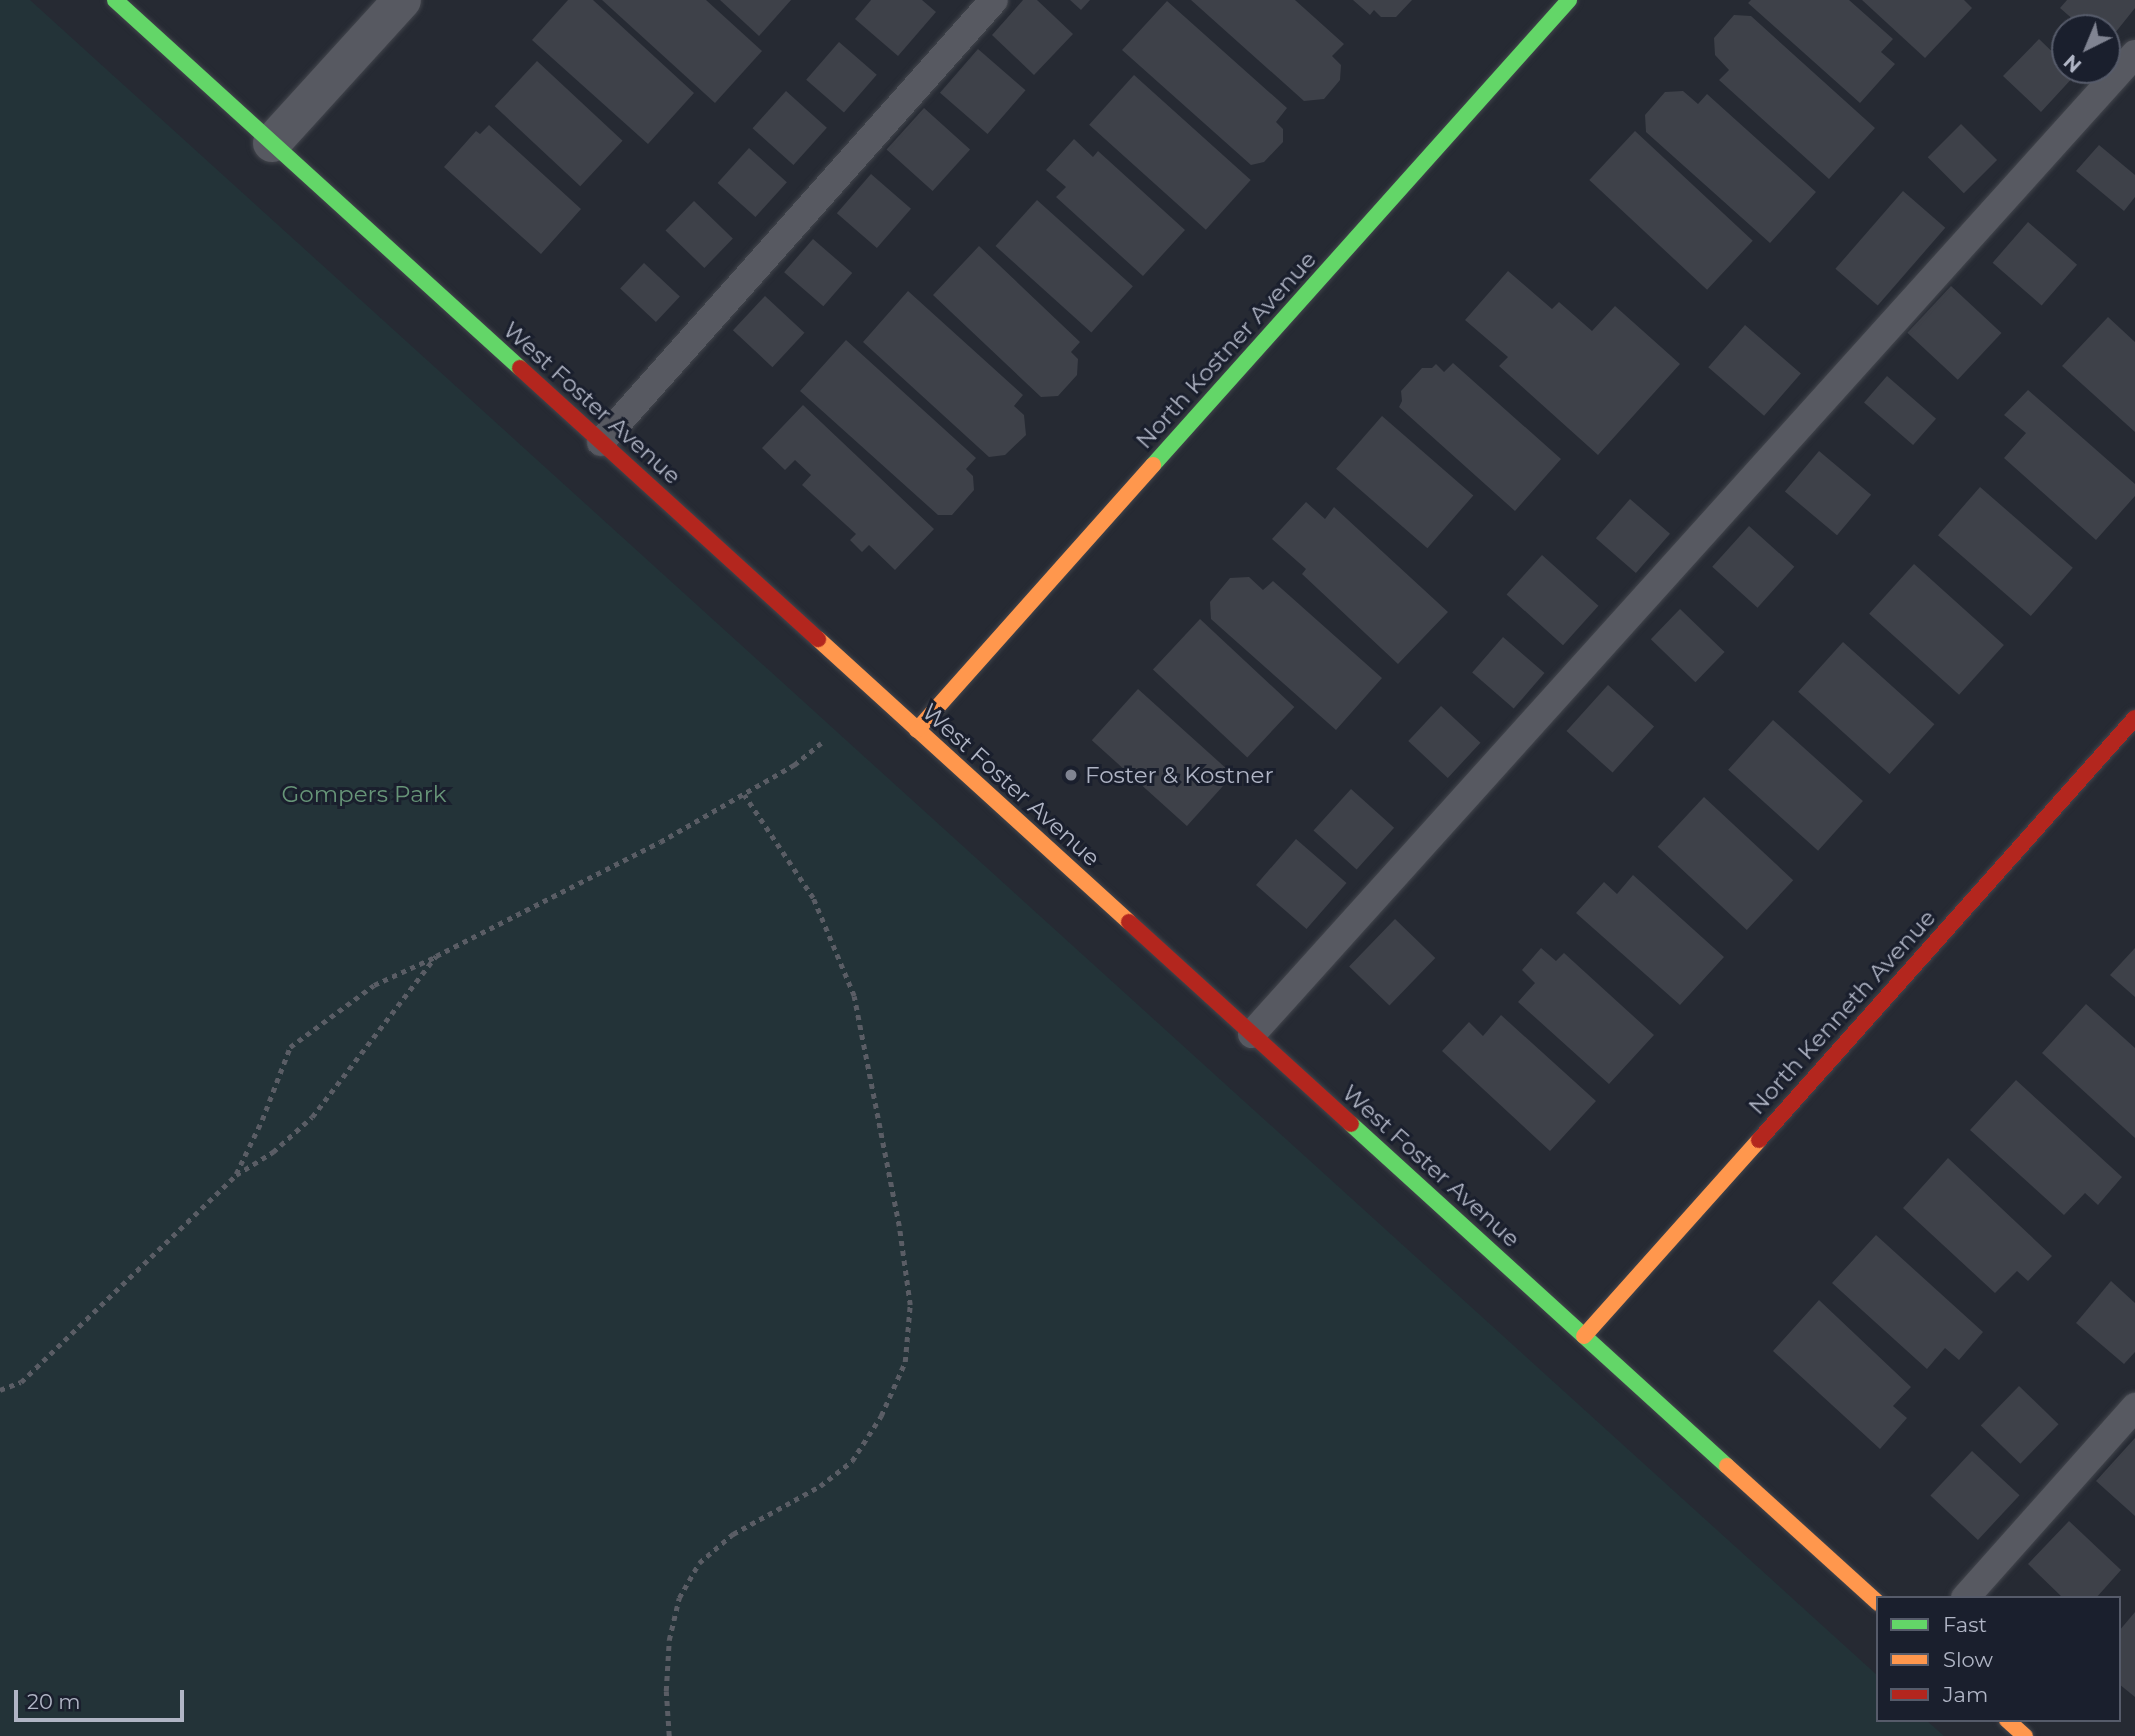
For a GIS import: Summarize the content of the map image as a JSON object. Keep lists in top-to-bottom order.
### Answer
{
  "streets": {
    "main road": ["North Kostner Avenue", "West Foster Avenue", "North Kenneth Avenue"]
  },
  "crossings": [
    ["North Kostner Avenue", "West Foster Avenue"],
    ["West Foster Avenue", "North Kenneth Avenue"]
  ],
  "parks": ["Gompers Park"],
  "places": ["Foster & Kostner"],
  "legend": ["Fast", "Slow", "Jam"],
  "scale_bar": "20 m",
  "north": "bottom left"
}
